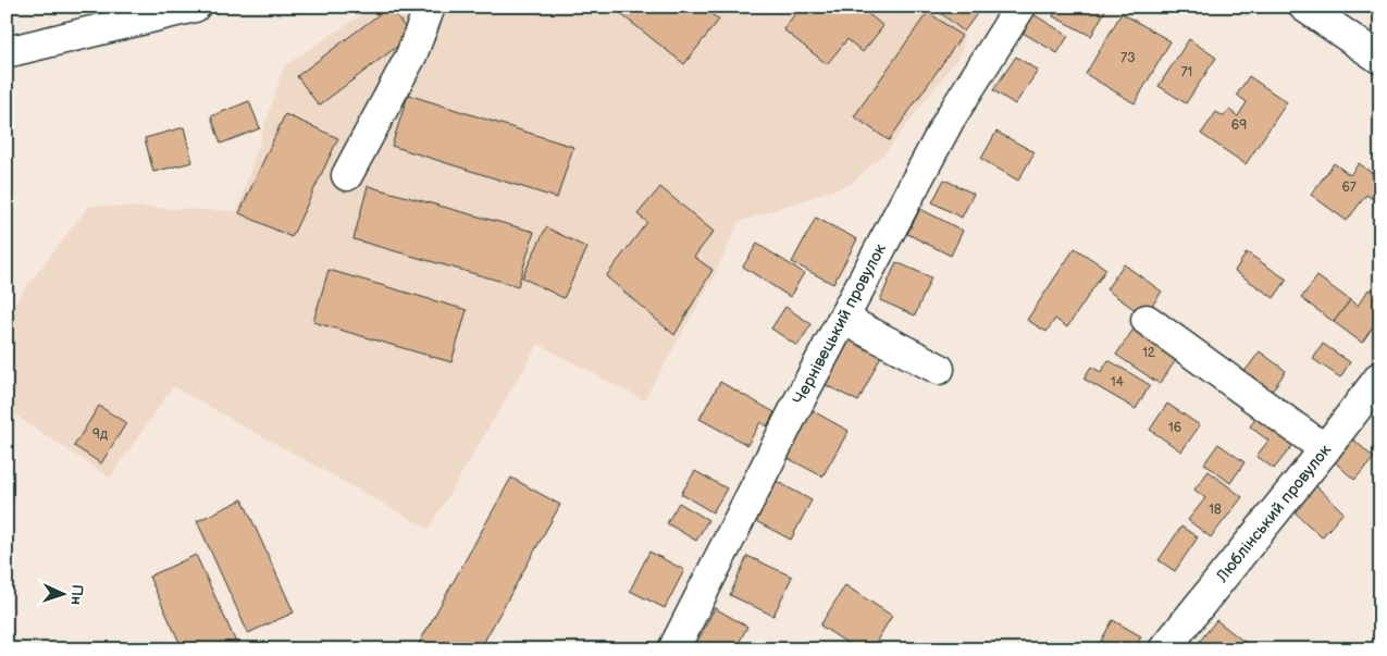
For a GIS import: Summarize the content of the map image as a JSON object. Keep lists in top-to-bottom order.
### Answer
{
  "streets": {
    "street": ["Чернівецький провулок", "Люблінський провулок"]
  },
  "house_numbers": [
    "73",
    "71",
    "69",
    "67",
    "12",
    "14",
    "16",
    "9д",
    "18"
  ],
  "north": "right"
}
